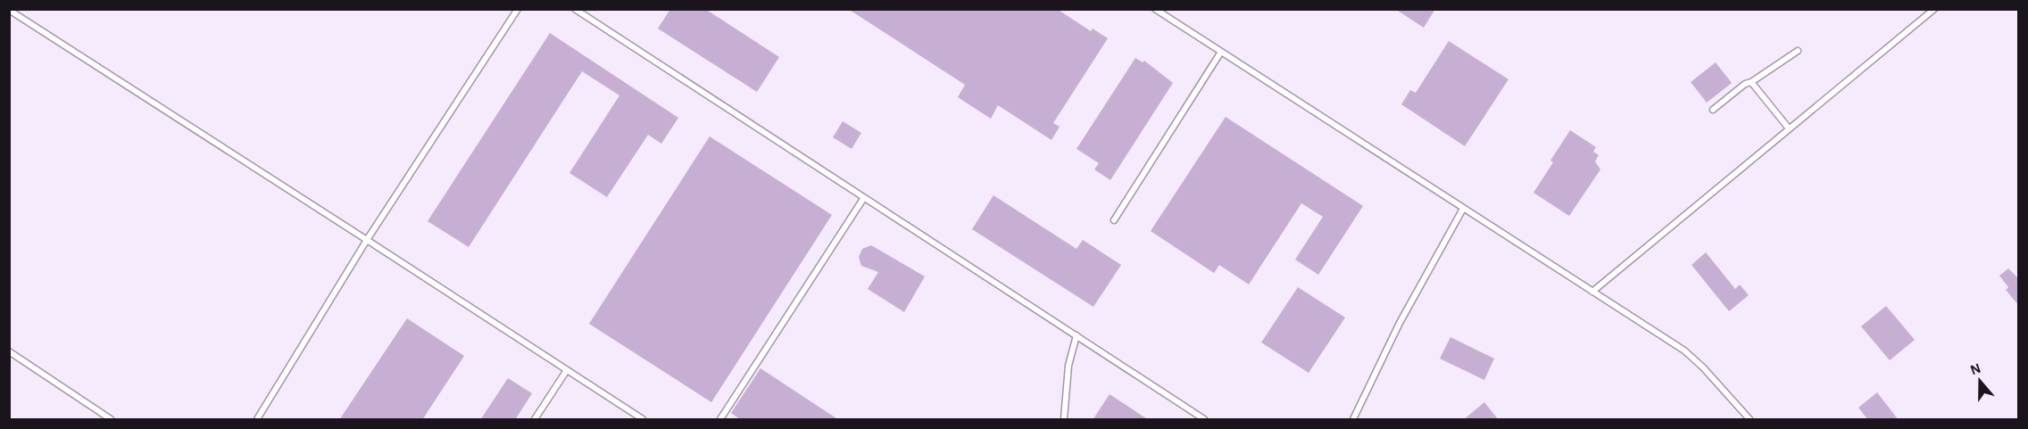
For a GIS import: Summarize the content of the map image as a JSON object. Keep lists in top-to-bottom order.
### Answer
{
  "north": "top"
}
